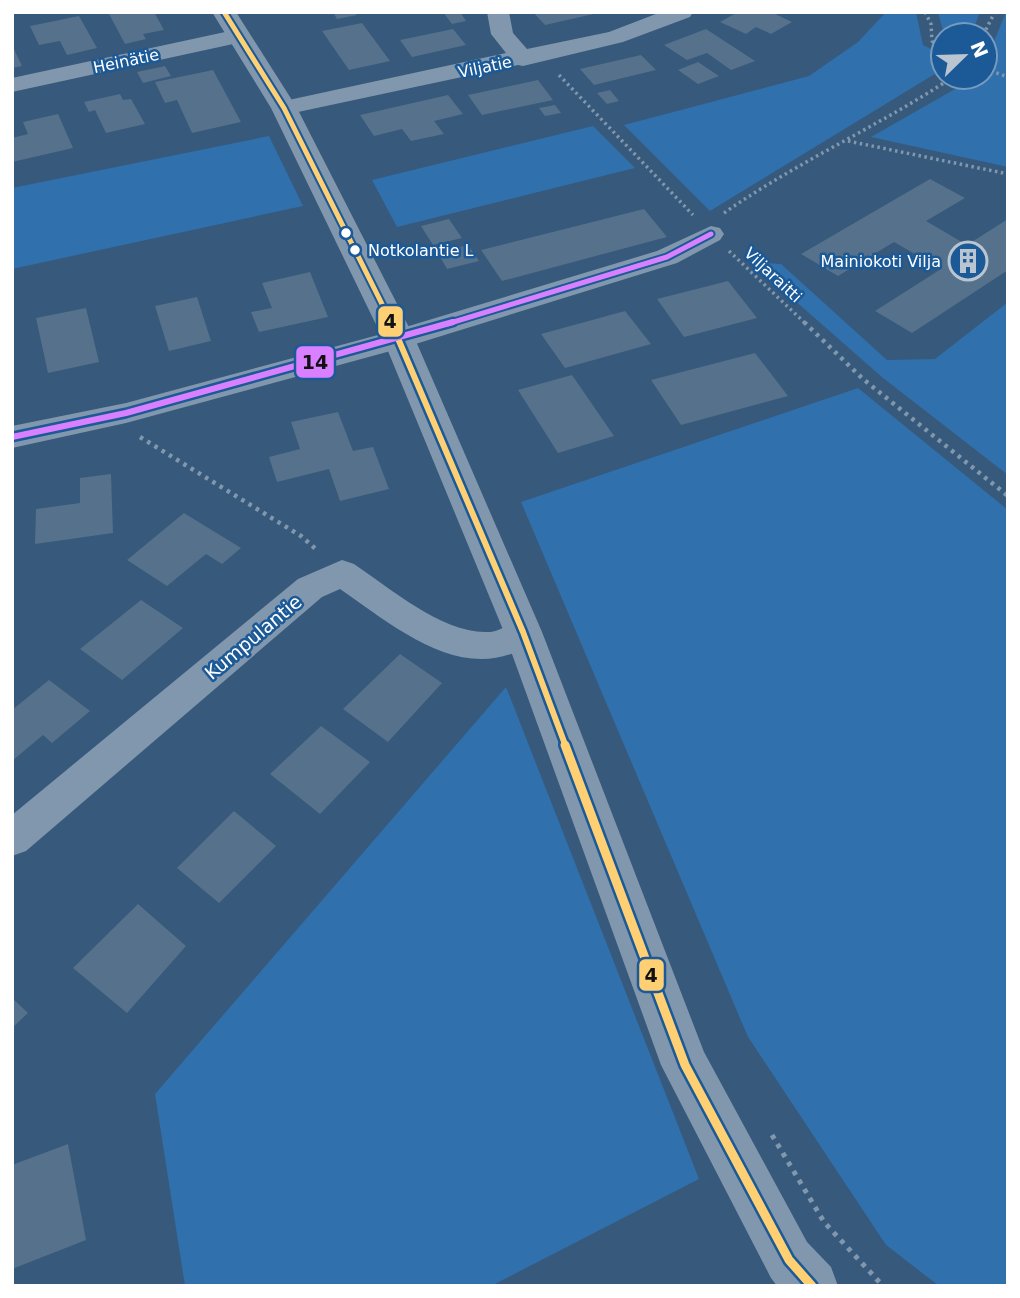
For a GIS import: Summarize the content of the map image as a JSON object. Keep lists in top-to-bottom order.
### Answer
{
  "streets": {
    "street": ["Heinätie", "Viljatie", "Kumpulantie"],
    "path": ["Viljaraitti"]
  },
  "crossings": [
    ["Viljatie", "Viljaraitti"]
  ],
  "places": {
    "other": ["Notkolantie L"],
    "building": ["Mainiokoti Vilja"]
  },
  "lines": ["transit line 4", "transit line 14"],
  "north": "top right"
}
